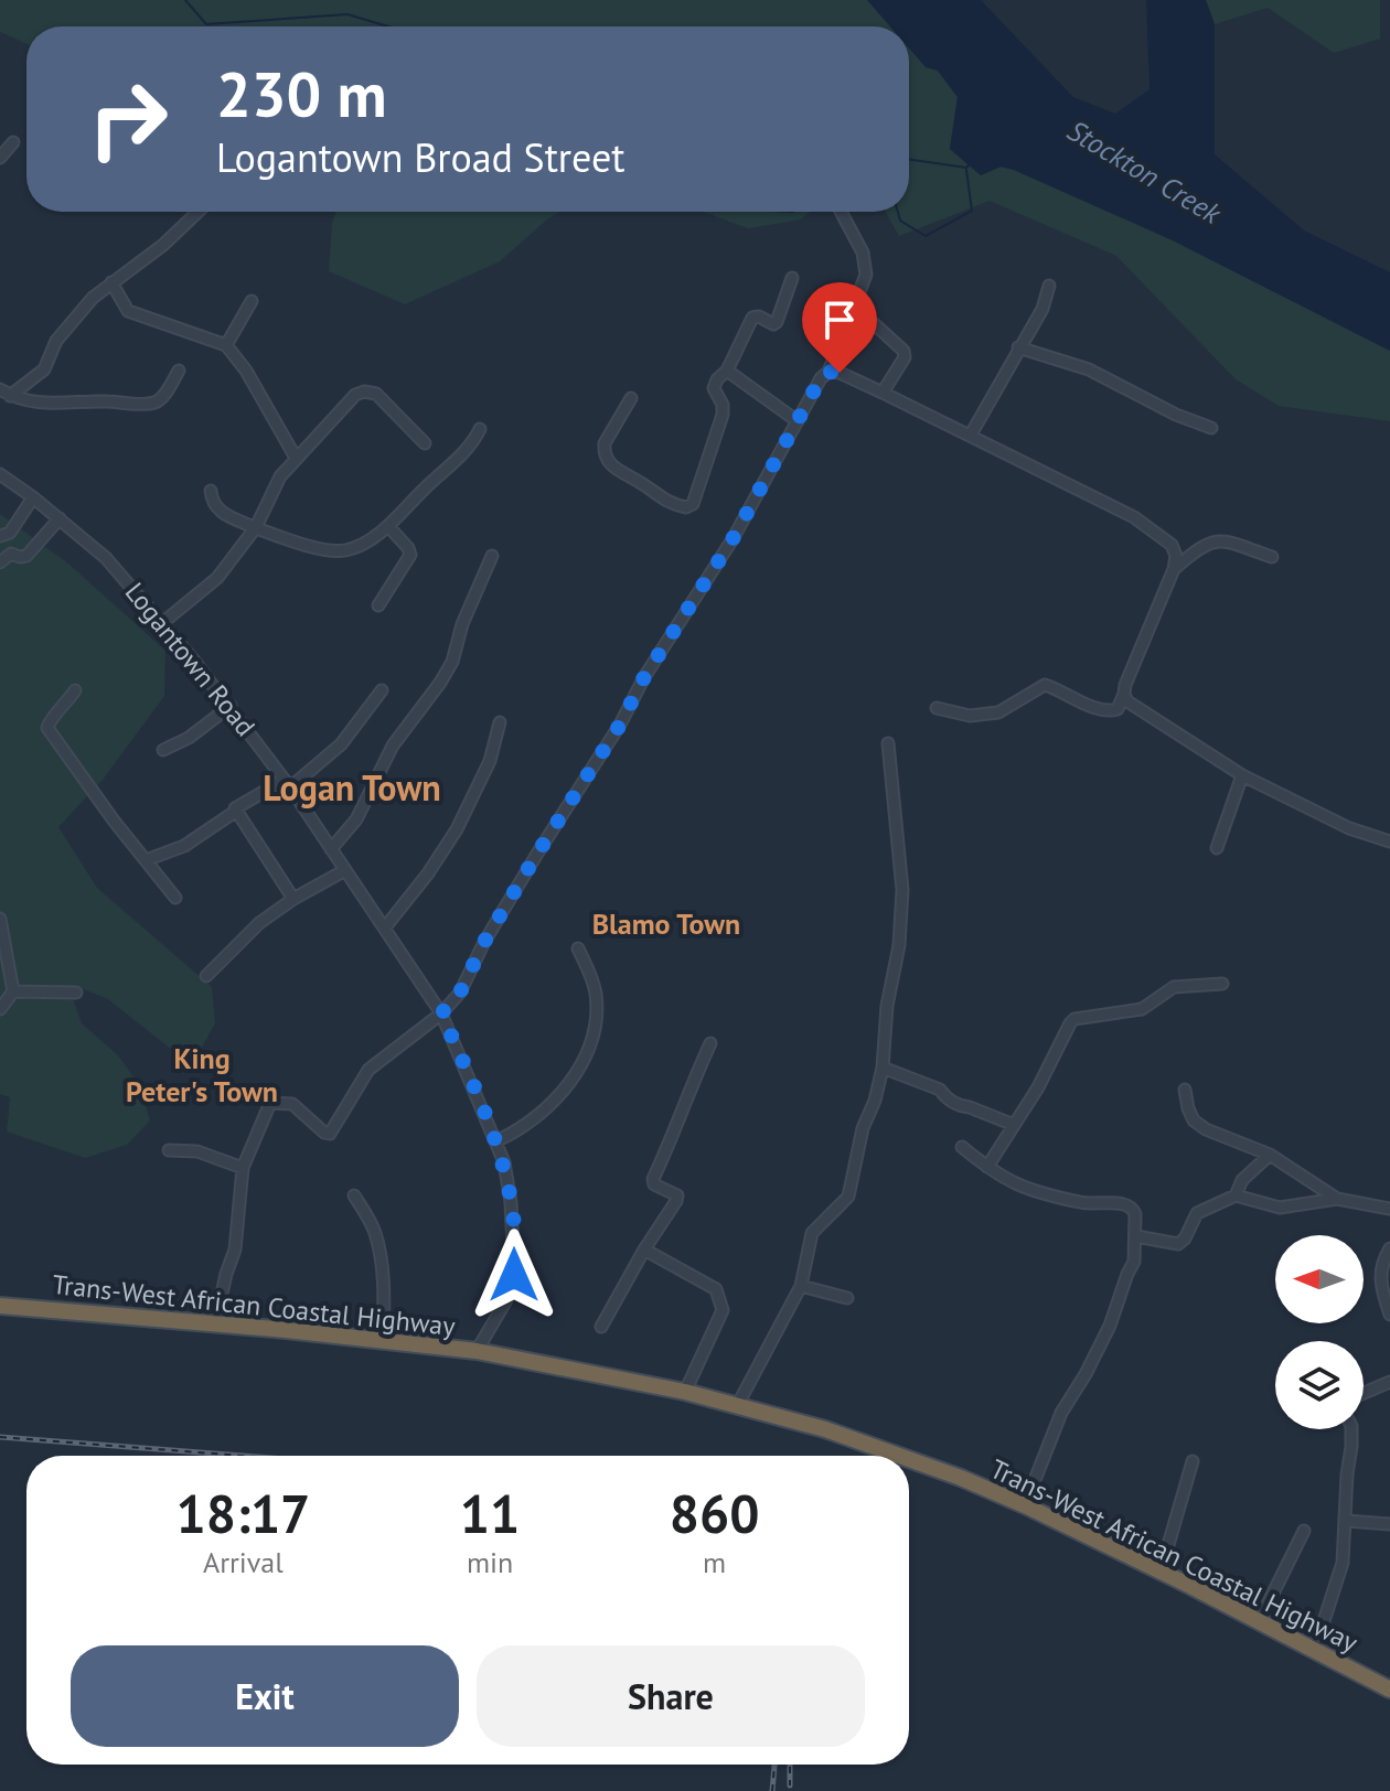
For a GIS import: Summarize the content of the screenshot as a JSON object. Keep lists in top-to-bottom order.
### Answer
{
  "streets": {
    "highway": ["Trans-West African Coastal Highway"],
    "street": ["Logantown Road"]
  },
  "crossings": [
    ["Logantown Road", "Trans-West African Coastal Highway"]
  ],
  "districts": ["Logan Town", "Blamo Town", "King Peter's Town"],
  "water": ["Stockton Creek"],
  "north": "left",
  "page": {
    "turn": ["230 m", "Logantown Broad Street"],
    "eta": [
      "18:17",
      "Arrival",
      "11",
      "min",
      "860",
      "m"
    ],
    "buttons": ["Exit", "Share"]
  }
}
